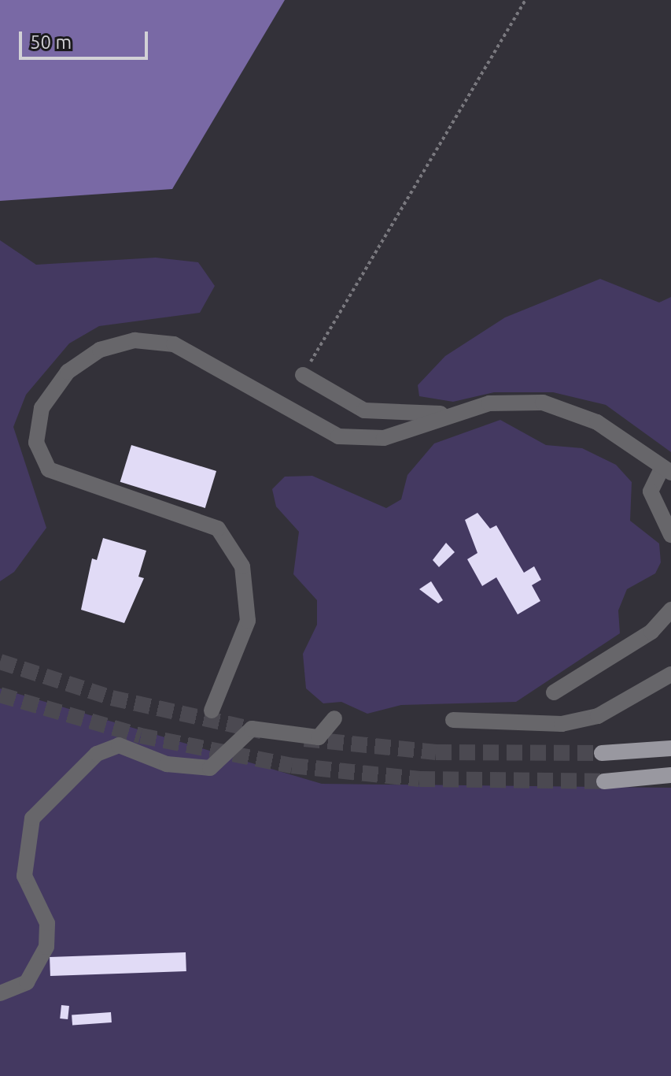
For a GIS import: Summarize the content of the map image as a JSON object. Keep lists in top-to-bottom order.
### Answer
{
  "scale_bar": "50 m"
}
